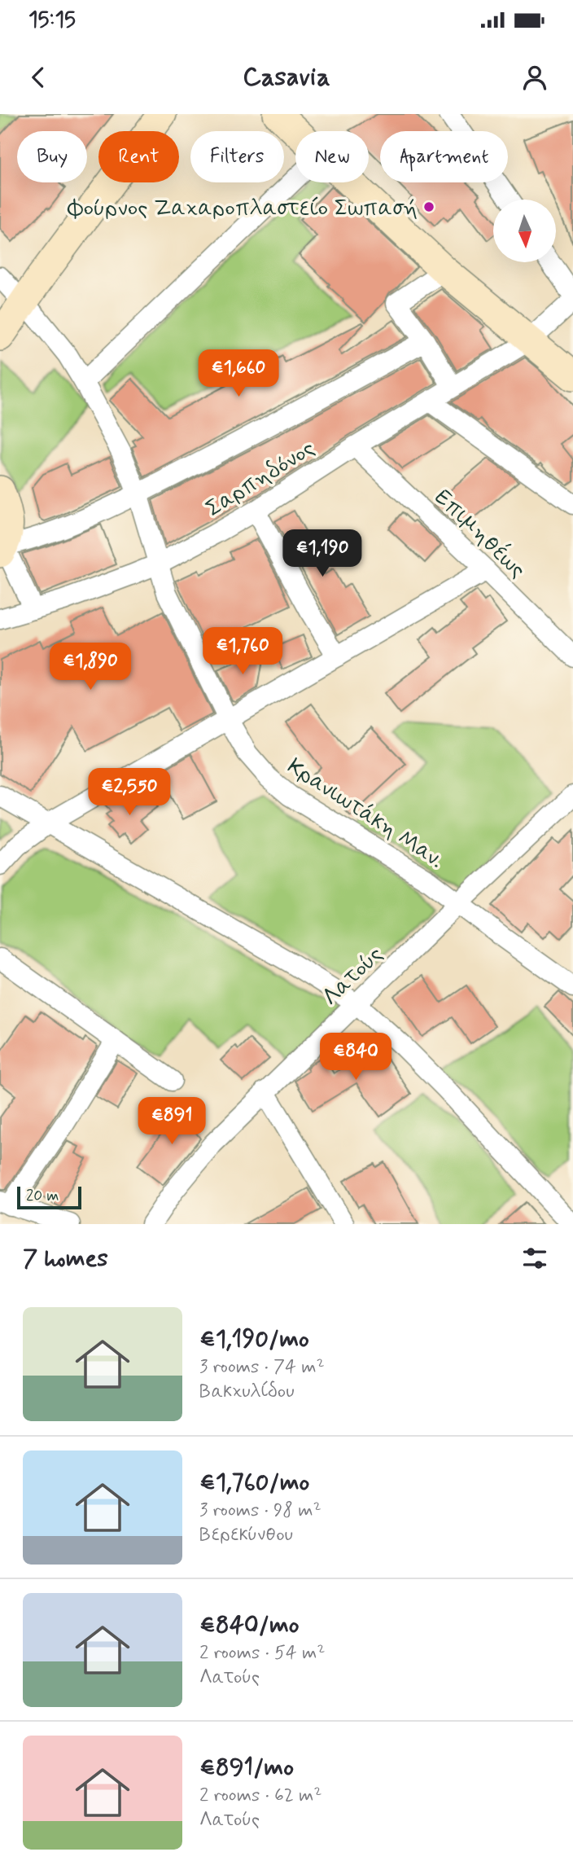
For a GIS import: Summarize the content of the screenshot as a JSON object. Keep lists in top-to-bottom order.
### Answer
{
  "streets": {
    "street": [
      "Σαρπηδόνος",
      "Επιμηθέως",
      "Κρανιωτάκη Μαν.",
      "Λατούς"
    ]
  },
  "crossings": [
    ["Σαρπηδόνος", "Επιμηθέως"],
    ["Σαρπηδόνος", "Κρανιωτάκη Μαν."],
    ["Κρανιωτάκη Μαν.", "Λατούς"]
  ],
  "places": ["Φούρνος Ζαχαροπλαστείο Σωπασή"],
  "scale_bar": "20 m",
  "north": "bottom",
  "page": {
    "status": "15:15",
    "header": "Casavia",
    "chip": [
      "Buy",
      "Rent",
      "Filters",
      "New",
      "Apartment"
    ],
    "price": [
      "€1,660",
      "€1,190",
      "€1,760",
      "€1,890",
      "€2,550",
      "€840",
      "€891"
    ],
    "scale": "20 m",
    "heading": "7 homes",
    "list": [
      {
        "name": "€1,190/mo",
        "note": "3 rooms · 74 m² · Βακχυλίδου"
      },
      {
        "name": "€1,760/mo",
        "note": "3 rooms · 98 m² · Βερεκύνθου"
      },
      {
        "name": "€840/mo",
        "note": "2 rooms · 54 m² · Λατούς"
      },
      {
        "name": "€891/mo",
        "note": "2 rooms · 62 m² · Λατούς"
      }
    ]
  }
}
